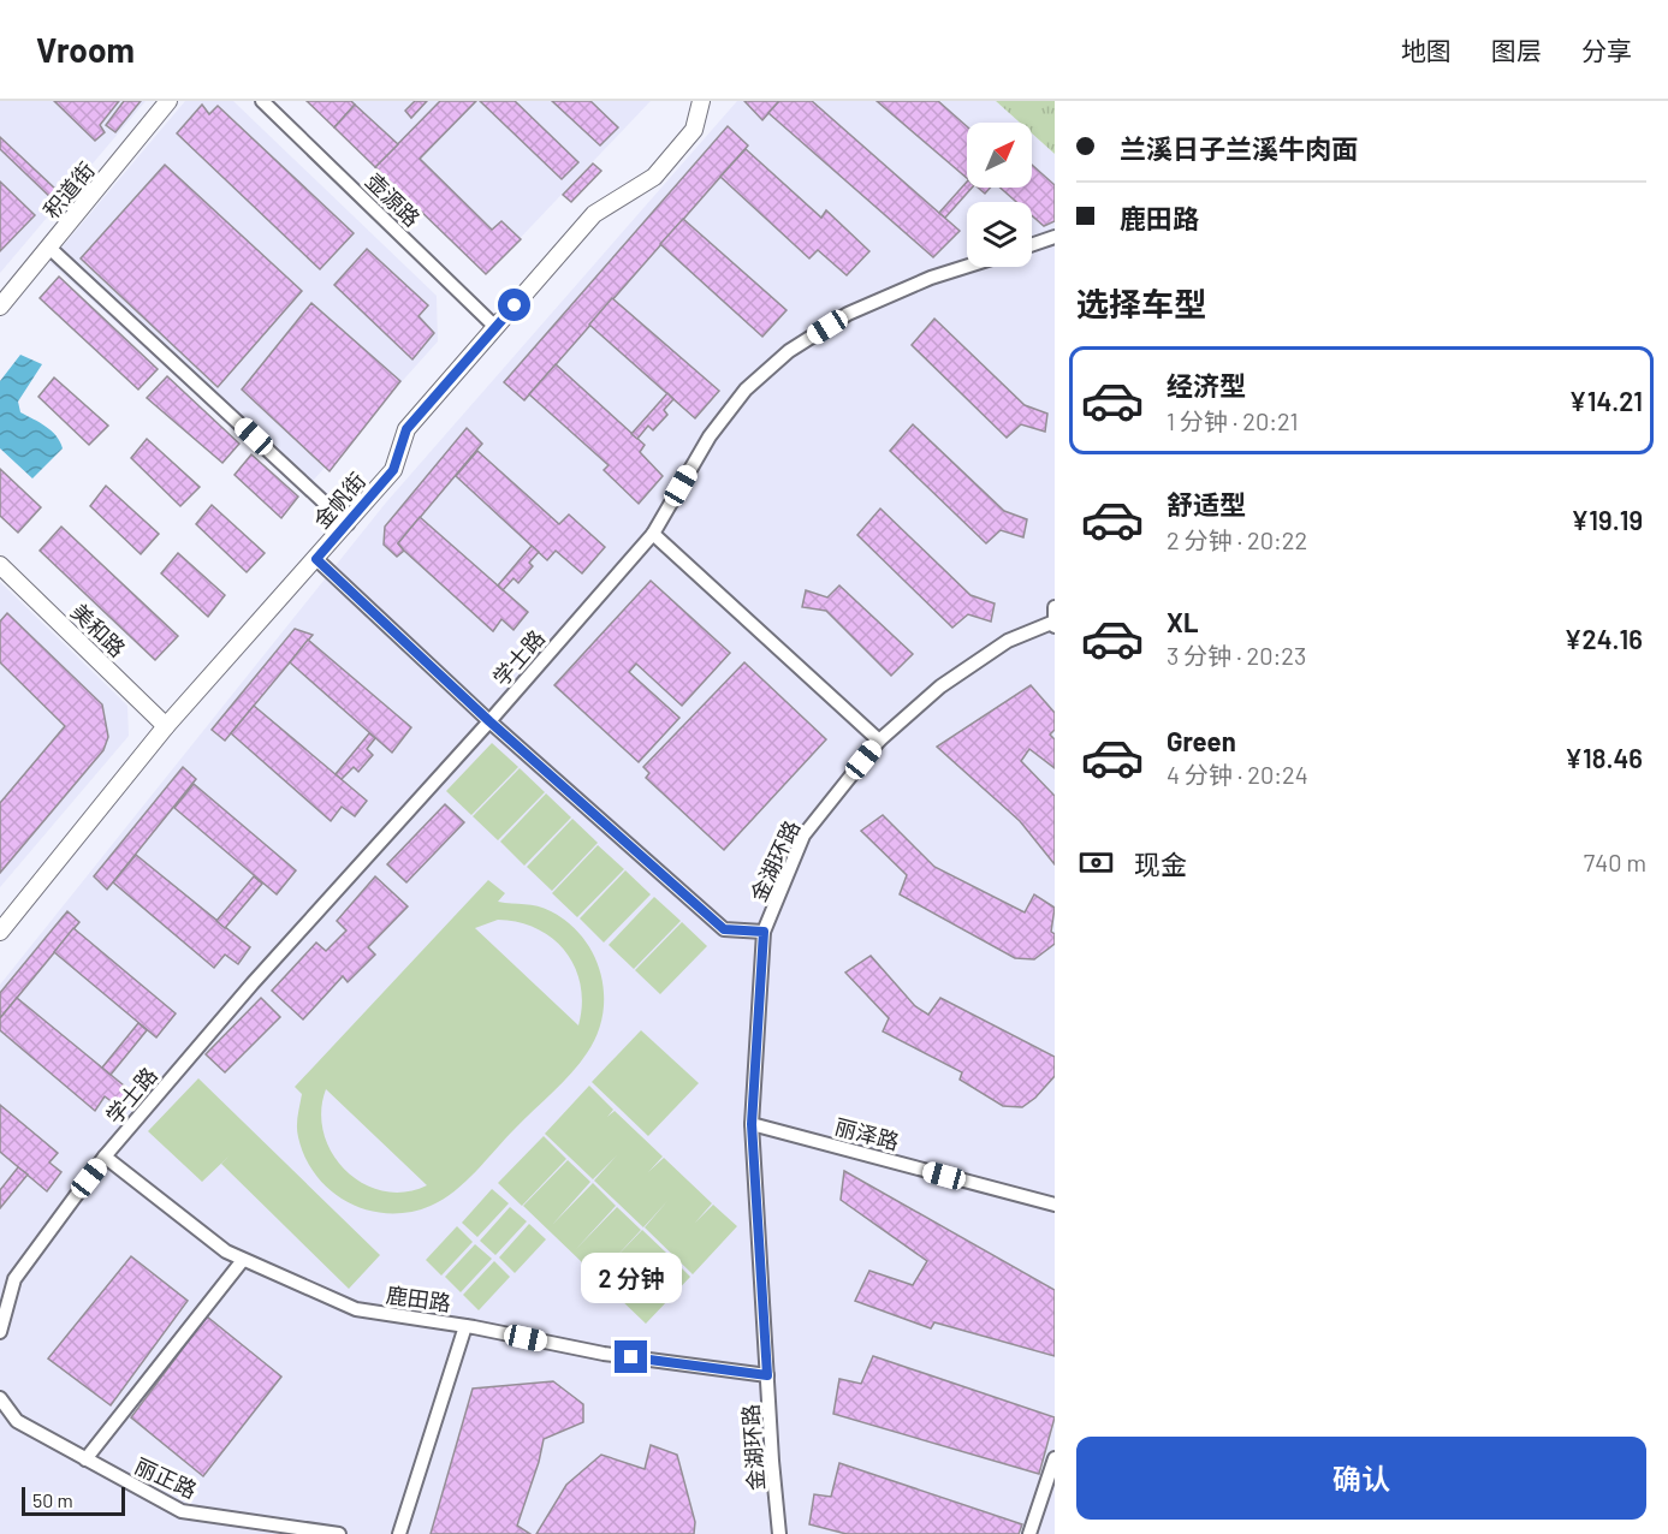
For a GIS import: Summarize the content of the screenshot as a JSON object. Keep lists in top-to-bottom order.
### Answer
{
  "streets": {
    "street": [
      "积道街",
      "壶源路",
      "金帆街",
      "美和路",
      "学士路",
      "金湖环路",
      "丽泽路",
      "鹿田路",
      "丽正路"
    ]
  },
  "crossings": [
    ["壶源路", "金帆街"],
    ["金帆街", "美和路"],
    ["学士路", "鹿田路"],
    ["金湖环路", "丽泽路"],
    ["金湖环路", "鹿田路"]
  ],
  "scale_bar": "50 m",
  "north": "top right",
  "page": {
    "header": "Vroom",
    "nav": ["地图", "图层", "分享"],
    "banner": ["兰溪日子兰溪牛肉面", "鹿田路"],
    "heading": "选择车型",
    "list": [
      {
        "name": "经济型",
        "note": "1 分钟 · 20:21",
        "value": "¥14.21"
      },
      {
        "name": "舒适型",
        "note": "2 分钟 · 20:22",
        "value": "¥19.19"
      },
      {
        "name": "XL",
        "note": "3 分钟 · 20:23",
        "value": "¥24.16"
      },
      {
        "name": "Green",
        "note": "4 分钟 · 20:24",
        "value": "¥18.46"
      }
    ],
    "pay": ["现金", "740 m"],
    "bubble": "2 分钟",
    "buttons": "确认",
    "scale": "50 m"
  }
}
